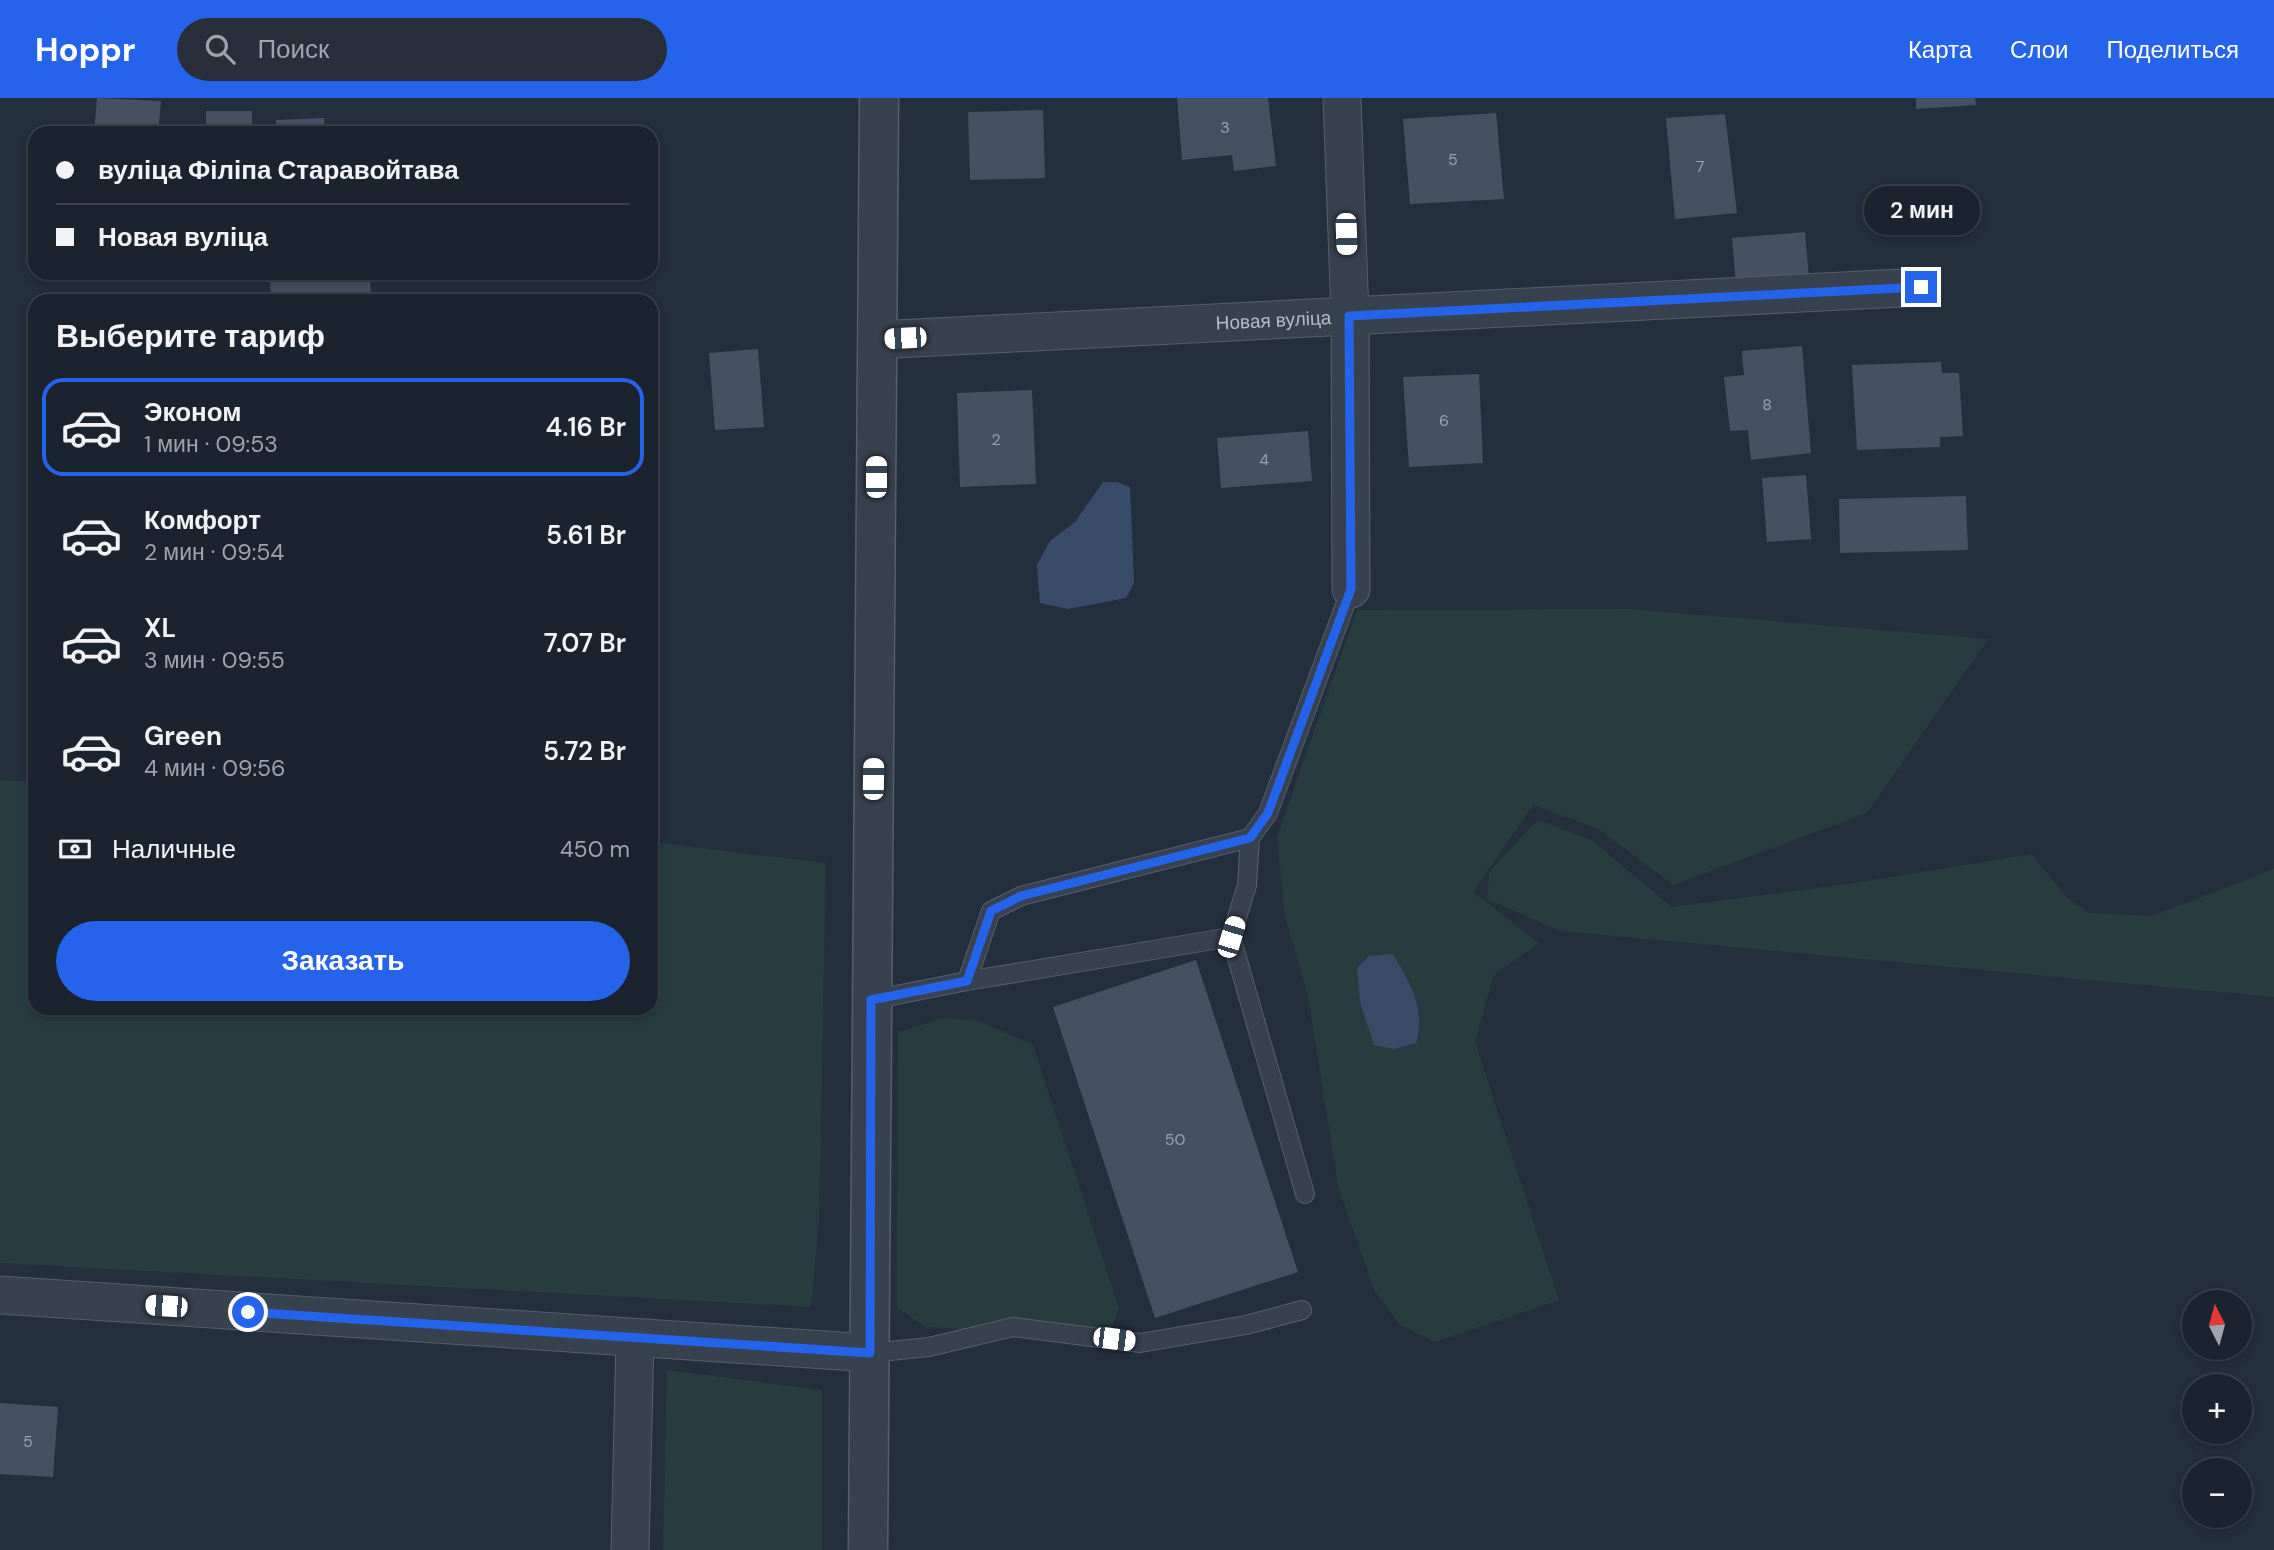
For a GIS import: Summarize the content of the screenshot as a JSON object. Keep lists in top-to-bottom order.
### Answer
{
  "streets": {
    "street": ["Новая вуліца"]
  },
  "house_numbers": [
    "3",
    "5",
    "7",
    "8",
    "6",
    "2",
    "4",
    "50",
    "5"
  ],
  "north": "top",
  "page": {
    "header": "Hoppr",
    "search": "Поиск",
    "nav": ["Карта", "Слои", "Поделиться"],
    "banner": ["вуліца Філіпа Старавойтава", "Новая вуліца"],
    "bubble": "2 мин",
    "heading": "Выберите тариф",
    "list": [
      {
        "name": "Эконом",
        "note": "1 мин · 09:53",
        "value": "4.16 Br"
      },
      {
        "name": "Комфорт",
        "note": "2 мин · 09:54",
        "value": "5.61 Br"
      },
      {
        "name": "XL",
        "note": "3 мин · 09:55",
        "value": "7.07 Br"
      },
      {
        "name": "Green",
        "note": "4 мин · 09:56",
        "value": "5.72 Br"
      }
    ],
    "pay": ["Наличные", "450 m"],
    "buttons": "Заказать",
    "map_buttons": ["+", "−"]
  }
}
